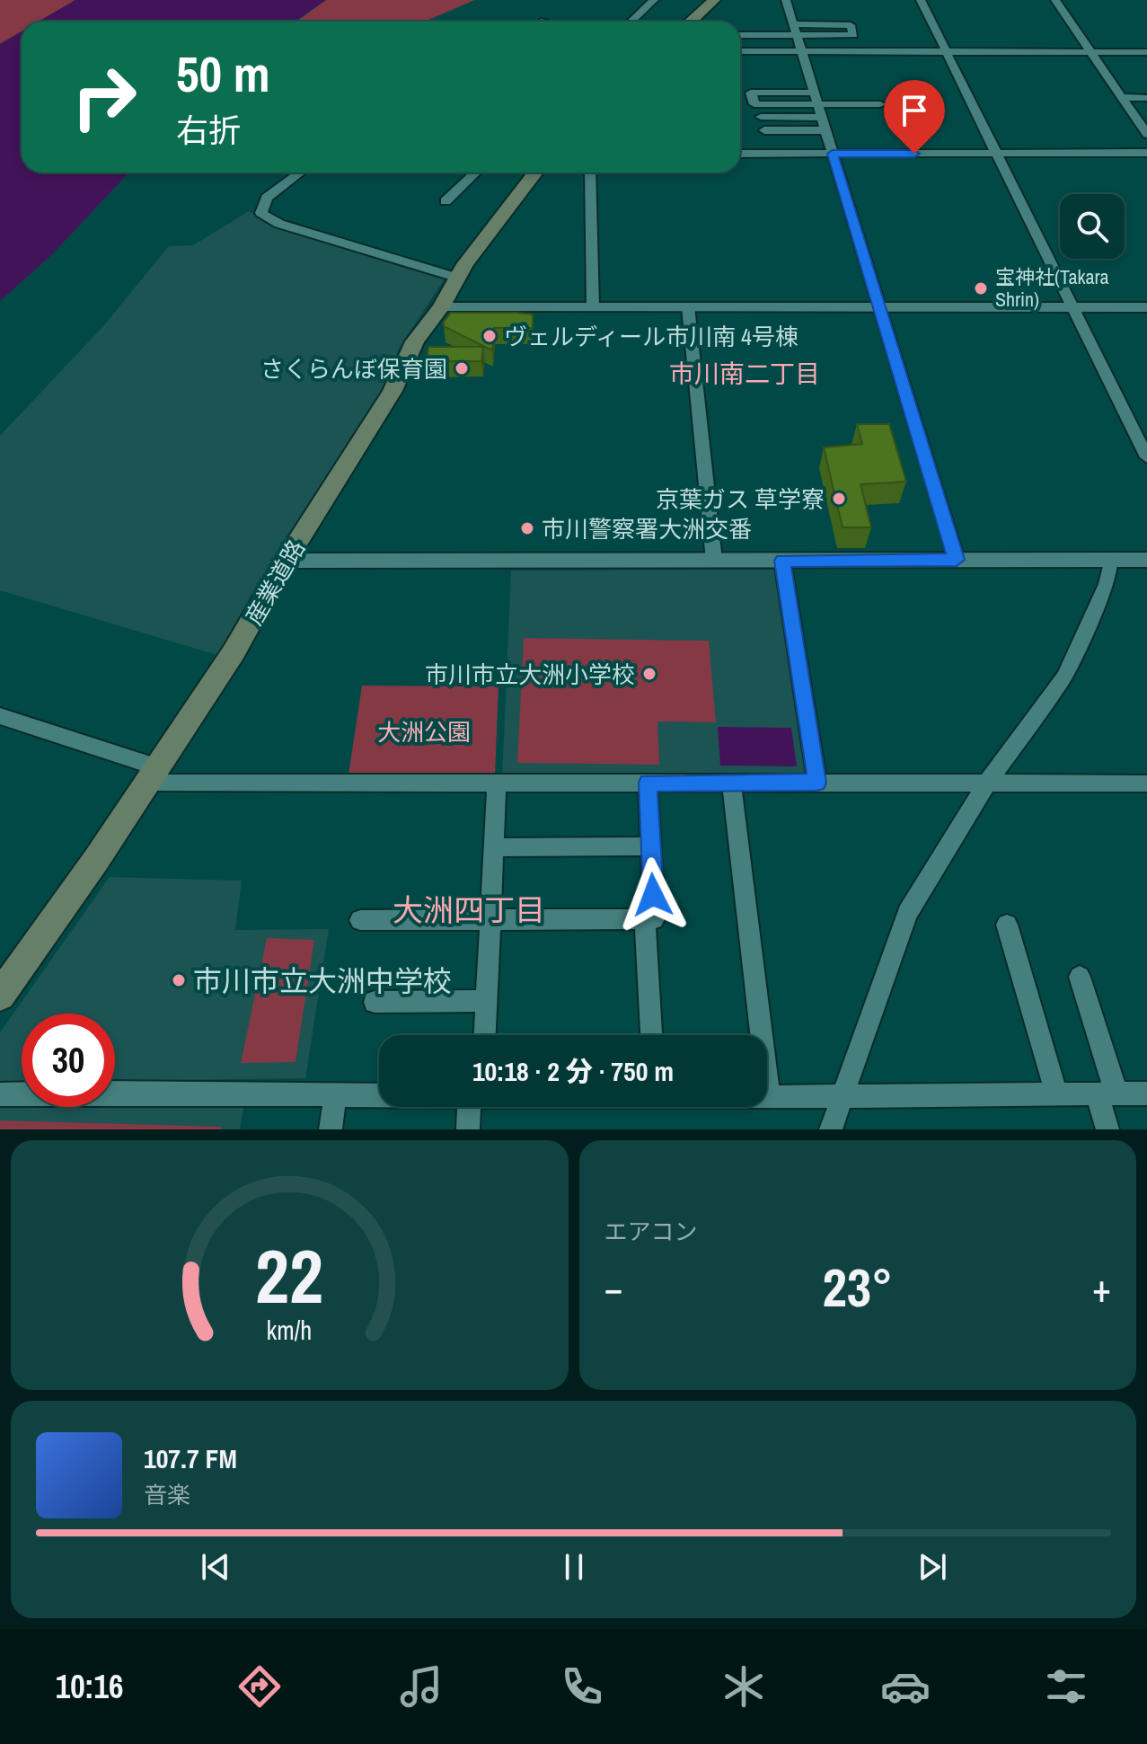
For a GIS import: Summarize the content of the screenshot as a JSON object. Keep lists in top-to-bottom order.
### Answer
{
  "streets": {
    "main road": ["産業道路"]
  },
  "districts": ["市川南二丁目", "大洲四丁目"],
  "parks": ["大洲公園"],
  "places": [
    "宝神社(Takara Shrin)",
    "ヴェルディール市川南 4号棟",
    "さくらんぼ保育園",
    "京葉ガス 草学寮",
    "市川警察署大洲交番",
    "市川市立大洲小学校",
    "市川市立大洲中学校"
  ],
  "page": {
    "turn": ["50 m", "右折"],
    "limit": "30",
    "trip": "10:18 · 2 分 · 750 m",
    "tile": "エアコン",
    "heat": ["−", "23°", "+"],
    "song": ["107.7 FM", "音楽"],
    "tabs": "10:16",
    "gauge": ["22", "km/h"]
  }
}
